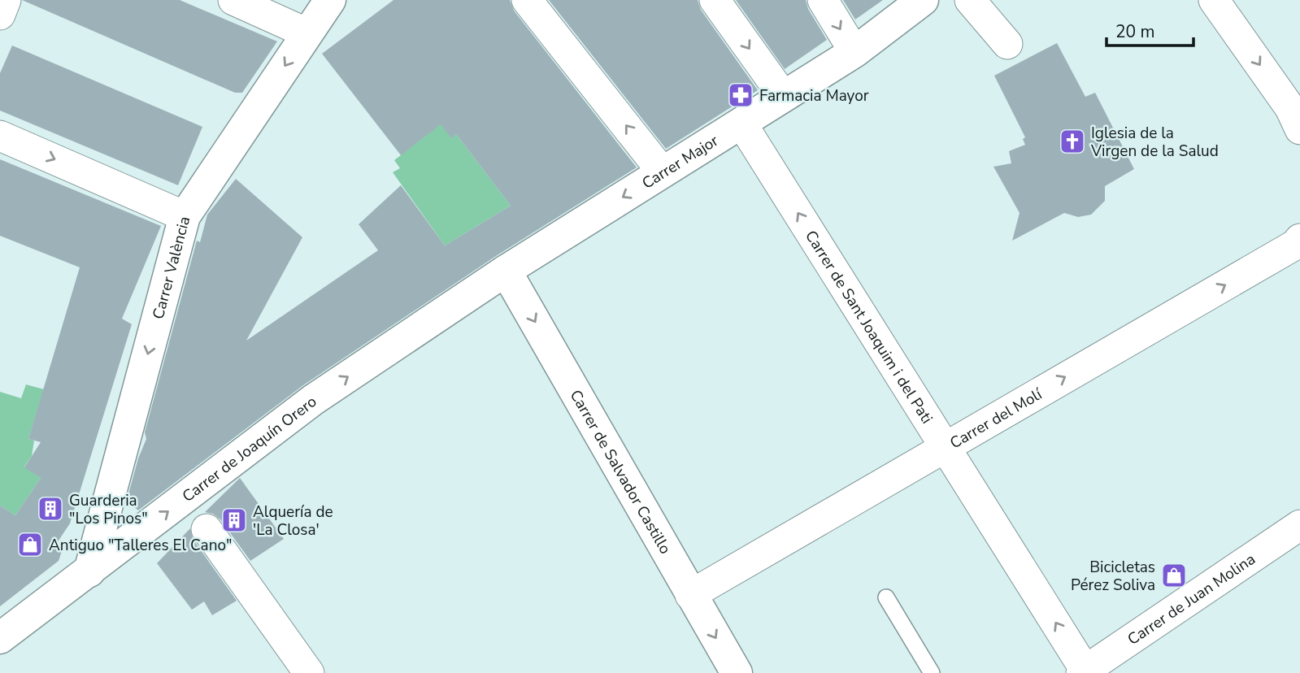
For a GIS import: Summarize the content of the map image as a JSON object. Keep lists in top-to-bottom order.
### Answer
{
  "streets": {
    "street": [
      "Carrer Major",
      "Carrer València",
      "Carrer de Sant Joaquim i del Pati",
      "Carrer del Molí",
      "Carrer de Joaquín Orero",
      "Carrer de Salvador Castillo",
      "Carrer de Juan Molina"
    ]
  },
  "crossings": [
    ["Carrer Major", "Carrer de Sant Joaquim i del Pati"],
    ["Carrer Major", "Carrer de Joaquín Orero"],
    ["Carrer Major", "Carrer de Salvador Castillo"],
    ["Carrer València", "Carrer de Joaquín Orero"],
    ["Carrer de Sant Joaquim i del Pati", "Carrer del Molí"],
    ["Carrer de Sant Joaquim i del Pati", "Carrer de Juan Molina"],
    ["Carrer del Molí", "Carrer de Salvador Castillo"],
    ["Carrer de Joaquín Orero", "Carrer de Salvador Castillo"]
  ],
  "one_way": [
    "Carrer Major",
    "Carrer València",
    "Carrer de Sant Joaquim i del Pati",
    "Carrer del Molí",
    "Carrer de Joaquín Orero",
    "Carrer de Salvador Castillo"
  ],
  "places": {
    "pharmacy": ["Farmacia Mayor"],
    "church": ["Iglesia de la Virgen de la Salud"],
    "building": ["Guarderia \"Los Pinos\"", "Alquería de 'La Closa'"],
    "shop": ["Antiguo \"Talleres El Cano\"", "Bicicletas Pérez Soliva"]
  },
  "scale_bar": "20 m"
}
